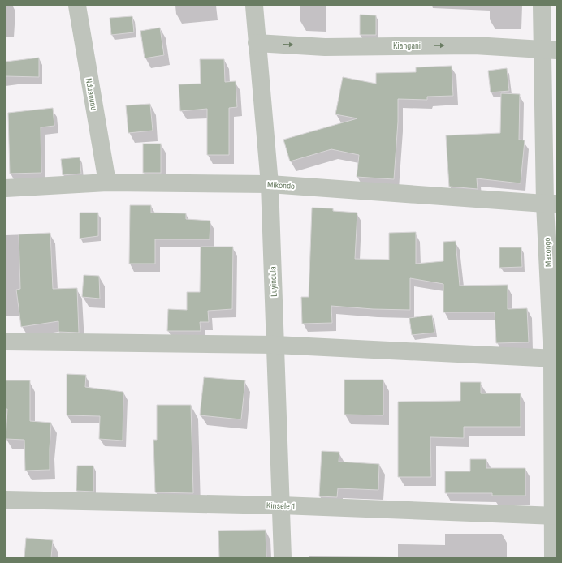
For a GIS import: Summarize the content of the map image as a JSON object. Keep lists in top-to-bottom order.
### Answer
{
  "streets": {
    "street": [
      "Kiangani",
      "Nduanunu",
      "Mikondo",
      "Mazongo",
      "Luyindula",
      "Kinsele 1"
    ]
  },
  "crossings": [
    ["Kiangani", "Mazongo"],
    ["Kiangani", "Luyindula"],
    ["Nduanunu", "Mikondo"],
    ["Mikondo", "Mazongo"],
    ["Mikondo", "Luyindula"],
    ["Mazongo", "Kinsele 1"],
    ["Luyindula", "Kinsele 1"]
  ],
  "one_way": ["Kiangani"]
}
